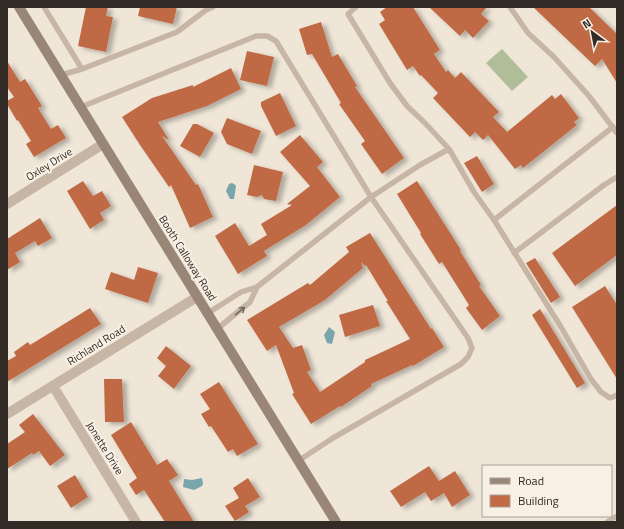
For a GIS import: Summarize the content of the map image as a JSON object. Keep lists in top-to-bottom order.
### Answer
{
  "streets": {
    "street": [
      "Oxley Drive",
      "Booth Calloway Road",
      "Richland Road",
      "Jonette Drive"
    ]
  },
  "crossings": [
    ["Oxley Drive", "Booth Calloway Road"],
    ["Booth Calloway Road", "Richland Road"],
    ["Richland Road", "Jonette Drive"]
  ],
  "legend": ["Road", "Building"],
  "north": "top left"
}
